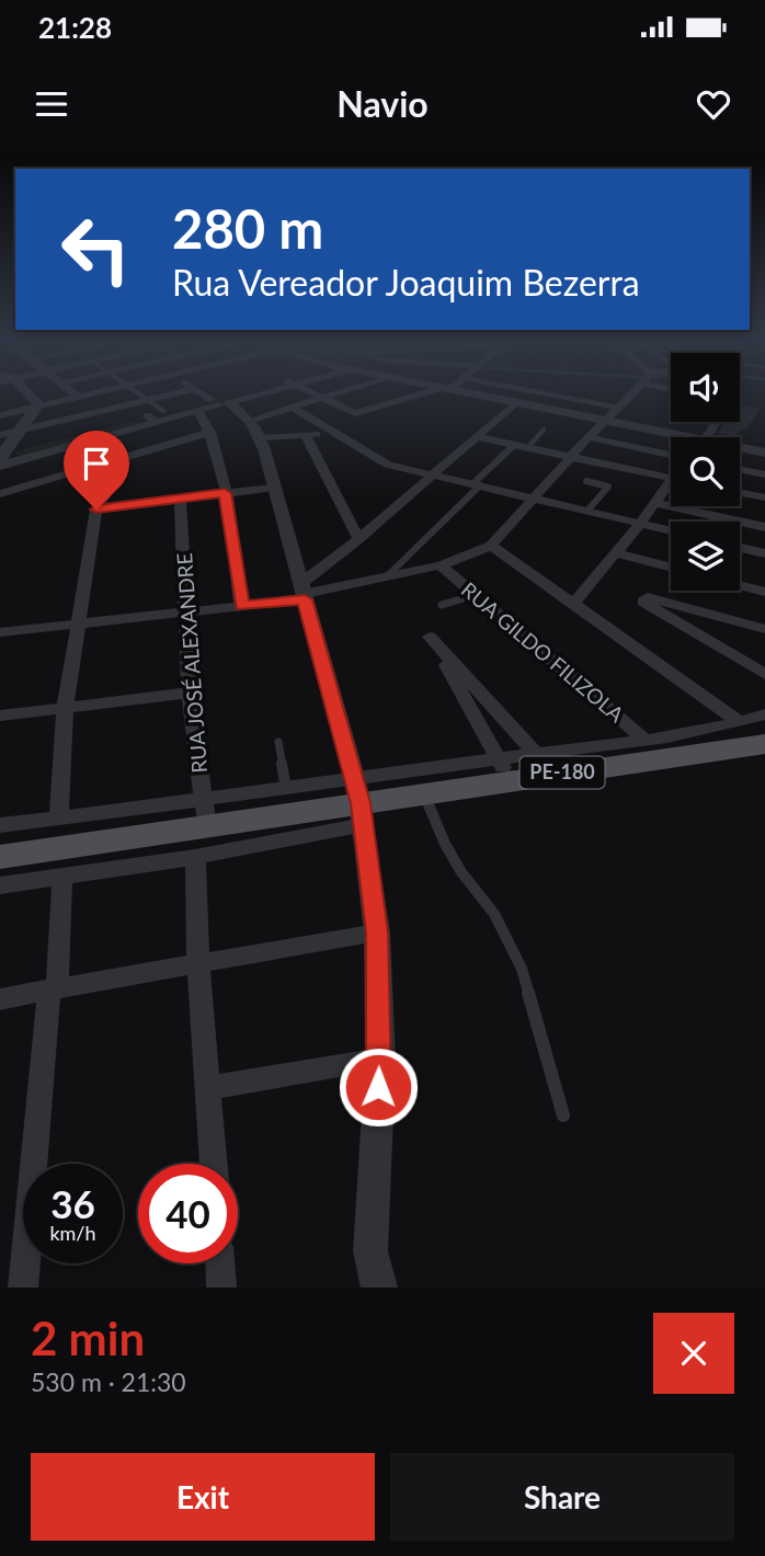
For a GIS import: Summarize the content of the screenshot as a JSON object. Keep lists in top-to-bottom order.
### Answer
{
  "streets": {
    "main road": ["PE-180"],
    "street": ["RUA GILDO FILIZOLA", "RUA JOSÉ ALEXANDRE"]
  },
  "crossings": [
    ["RUA JOSÉ ALEXANDRE", "PE-180"]
  ],
  "page": {
    "status": "21:28",
    "header": "Navio",
    "turn": ["280 m", "Rua Vereador Joaquim Bezerra"],
    "speed": "36 km/h",
    "limit": "40",
    "heading": ["2 min", "530 m · 21:30"],
    "buttons": ["Exit", "Share"]
  }
}
